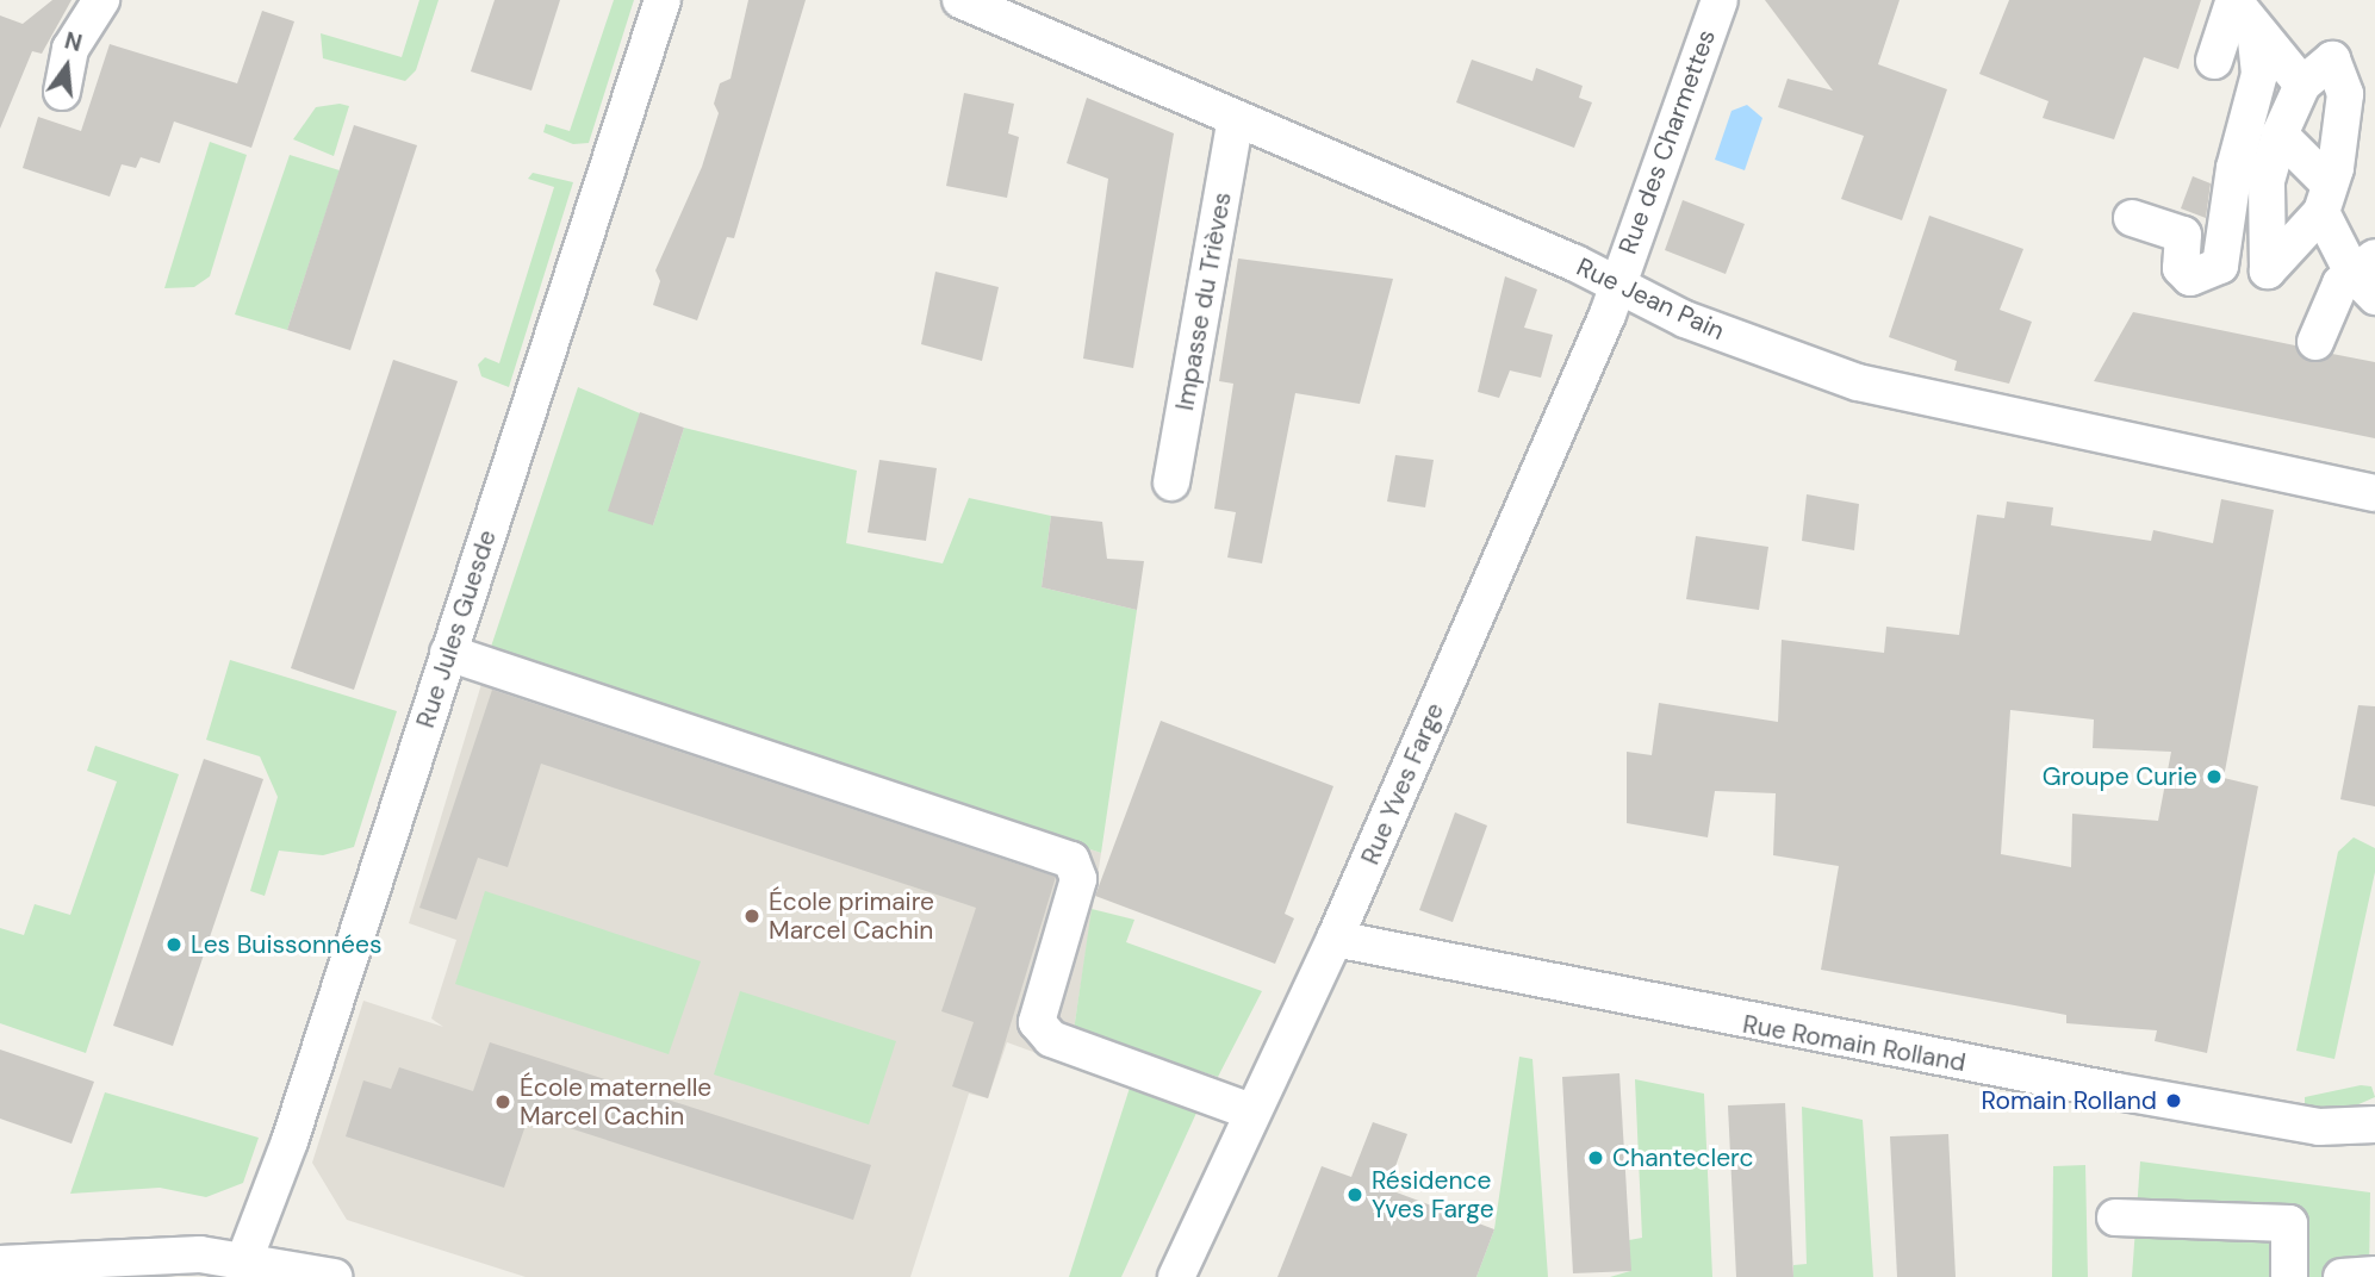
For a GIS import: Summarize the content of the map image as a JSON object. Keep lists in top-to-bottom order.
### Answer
{
  "streets": {
    "street": [
      "Rue des Charmettes",
      "Rue Jean Pain",
      "Impasse du Trièves",
      "Rue Jules Guesde",
      "Rue Yves Farge",
      "Rue Romain Rolland"
    ]
  },
  "crossings": [
    ["Rue des Charmettes", "Rue Jean Pain"],
    ["Rue des Charmettes", "Rue Yves Farge"],
    ["Rue Jean Pain", "Impasse du Trièves"],
    ["Rue Jean Pain", "Rue Yves Farge"],
    ["Rue Yves Farge", "Rue Romain Rolland"]
  ],
  "places": [
    "Groupe Curie",
    "École primaire Marcel Cachin",
    "Les Buissonnées",
    "Romain Rolland",
    "École maternelle Marcel Cachin",
    "Chanteclerc",
    "Résidence Yves Farge"
  ],
  "north": "top"
}
